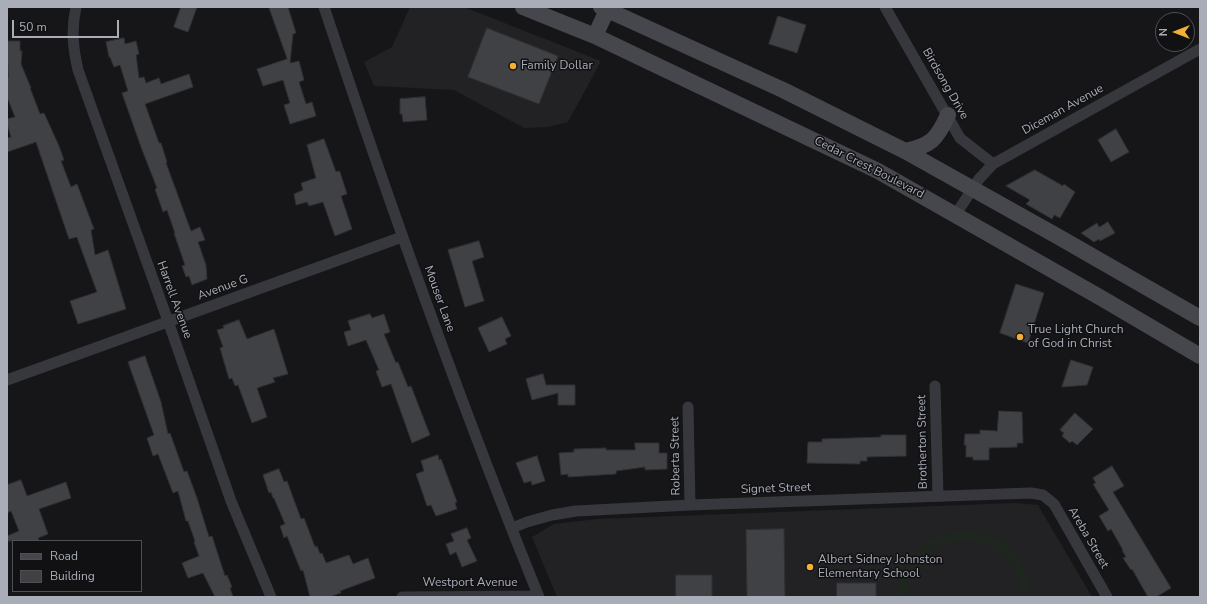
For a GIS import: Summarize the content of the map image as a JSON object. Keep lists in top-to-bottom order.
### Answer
{
  "streets": {
    "street": [
      "Birdsong Drive",
      "Diceman Avenue",
      "Cedar Crest Boulevard",
      "Avenue G",
      "Mouser Lane",
      "Harrell Avenue",
      "Brotherton Street",
      "Roberta Street",
      "Signet Street",
      "Areba Street",
      "Westport Avenue"
    ]
  },
  "crossings": [
    ["Birdsong Drive", "Diceman Avenue"],
    ["Diceman Avenue", "Cedar Crest Boulevard"],
    ["Avenue G", "Mouser Lane"],
    ["Avenue G", "Harrell Avenue"],
    ["Mouser Lane", "Signet Street"],
    ["Mouser Lane", "Westport Avenue"],
    ["Brotherton Street", "Signet Street"],
    ["Roberta Street", "Signet Street"],
    ["Signet Street", "Areba Street"]
  ],
  "places": ["Family Dollar", "True Light Church of God in Christ", "Albert Sidney Johnston Elementary School"],
  "legend": ["Road", "Building"],
  "scale_bar": "50 m",
  "north": "left"
}
